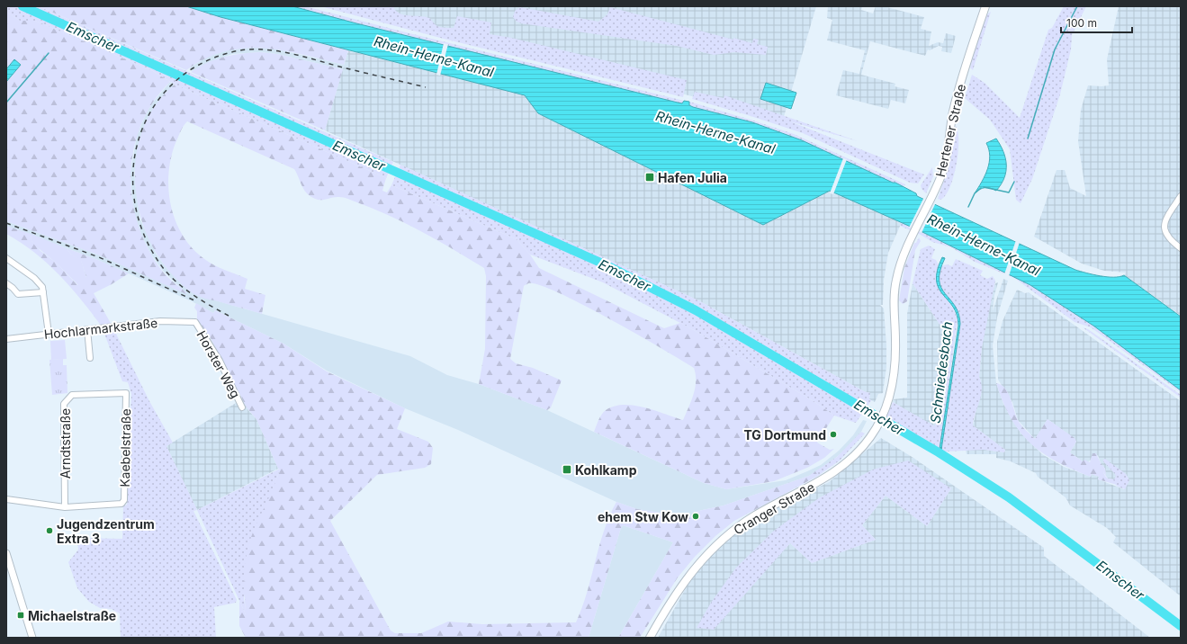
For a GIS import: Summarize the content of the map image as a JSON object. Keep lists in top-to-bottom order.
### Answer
{
  "streets": {
    "main road": ["Hertener Straße", "Cranger Straße"],
    "street": [
      "Hochlarmarkstraße",
      "Horster Weg",
      "Arndtstraße",
      "Kaebelstraße"
    ]
  },
  "crossings": [
    ["Hertener Straße", "Cranger Straße"],
    ["Hochlarmarkstraße", "Horster Weg"],
    ["Arndtstraße", "Kaebelstraße"]
  ],
  "water": ["Emscher", "Rhein-Herne-Kanal", "Schmiedesbach"],
  "places": {
    "transit": ["Hafen Julia", "Kohlkamp", "Michaelstraße"],
    "other": ["TG Dortmund", "ehem Stw Kow", "Jugendzentrum Extra 3"]
  },
  "scale_bar": "100 m"
}
